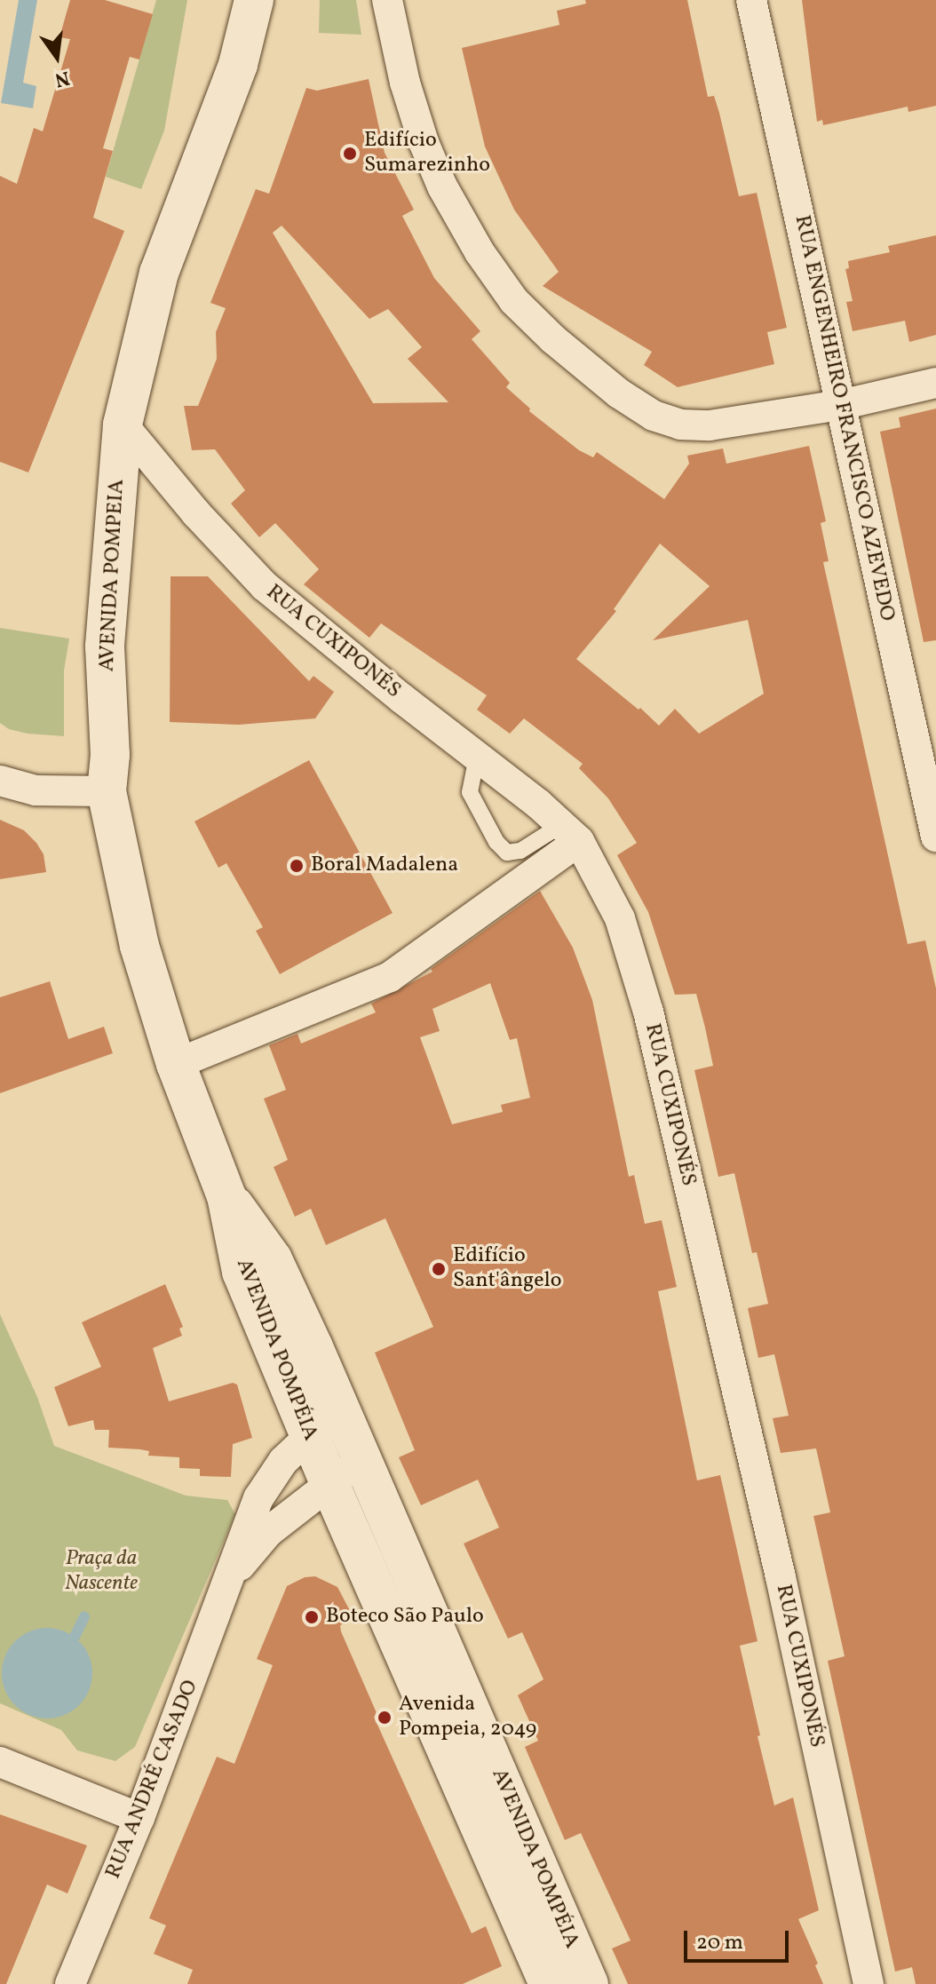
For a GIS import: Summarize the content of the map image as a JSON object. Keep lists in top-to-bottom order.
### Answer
{
  "streets": {
    "main road": ["AVENIDA POMPEIA", "AVENIDA POMPÉIA"],
    "street": ["RUA ENGENHEIRO FRANCISCO AZEVEDO", "RUA CUXIPONÉS", "RUA ANDRÉ CASADO"]
  },
  "crossings": [
    ["AVENIDA POMPEIA", "RUA CUXIPONÉS"],
    ["AVENIDA POMPEIA", "AVENIDA POMPÉIA"],
    ["AVENIDA POMPÉIA", "RUA ANDRÉ CASADO"]
  ],
  "parks": ["Praça da Nascente"],
  "places": [
    "Edifício Sumarezinho",
    "Boral Madalena",
    "Edifício Sant'ângelo",
    "Boteco São Paulo",
    "Avenida Pompeia, 2049"
  ],
  "scale_bar": "20 m",
  "north": "bottom"
}
